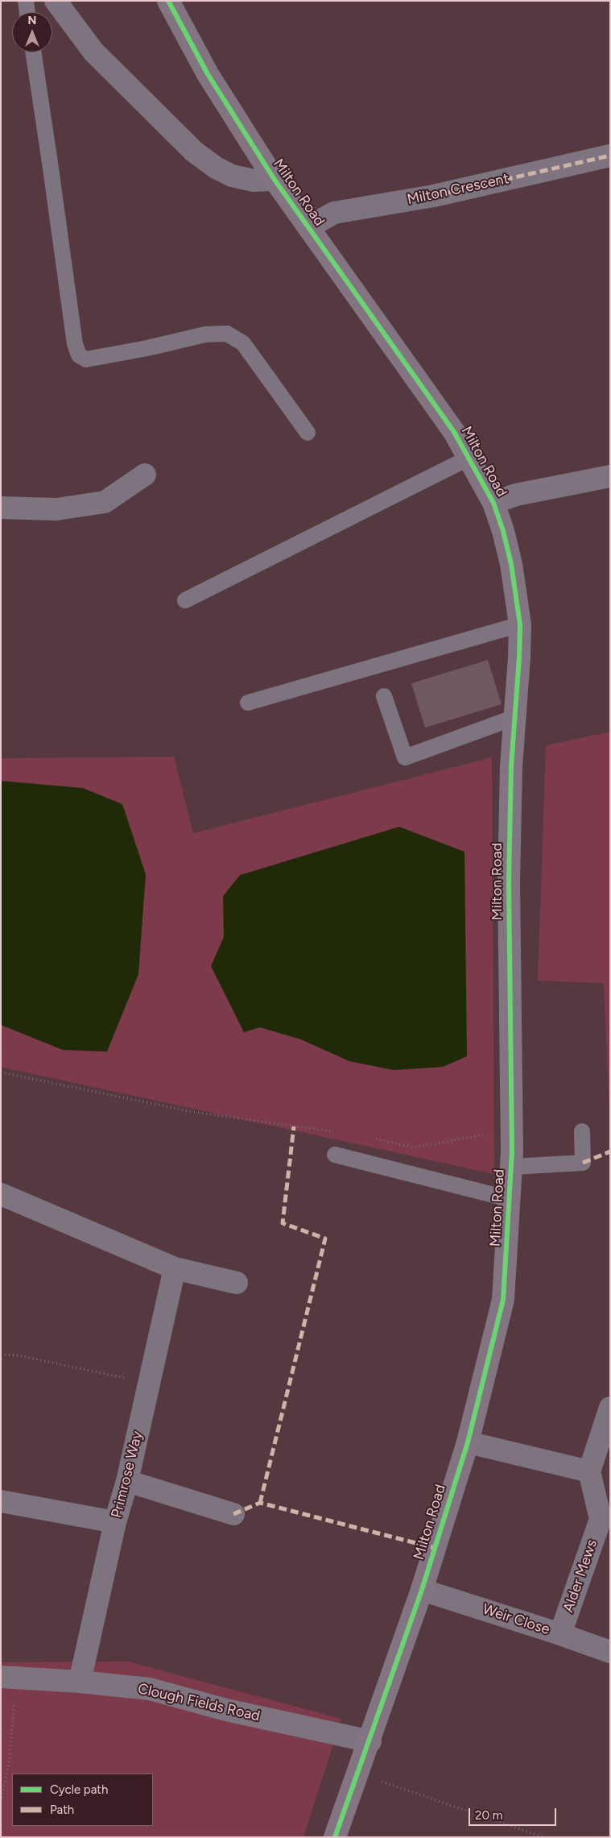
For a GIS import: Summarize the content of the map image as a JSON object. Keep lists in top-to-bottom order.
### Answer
{
  "streets": {
    "street": [
      "Milton Crescent",
      "Milton Road",
      "Primrose Way",
      "Alder Mews",
      "Weir Close",
      "Clough Fields Road"
    ]
  },
  "crossings": [
    ["Milton Crescent", "Milton Road"],
    ["Milton Road", "Weir Close"],
    ["Milton Road", "Clough Fields Road"],
    ["Primrose Way", "Clough Fields Road"],
    ["Alder Mews", "Weir Close"]
  ],
  "legend": ["Cycle path", "Path"],
  "scale_bar": "20 m",
  "north": "top"
}
